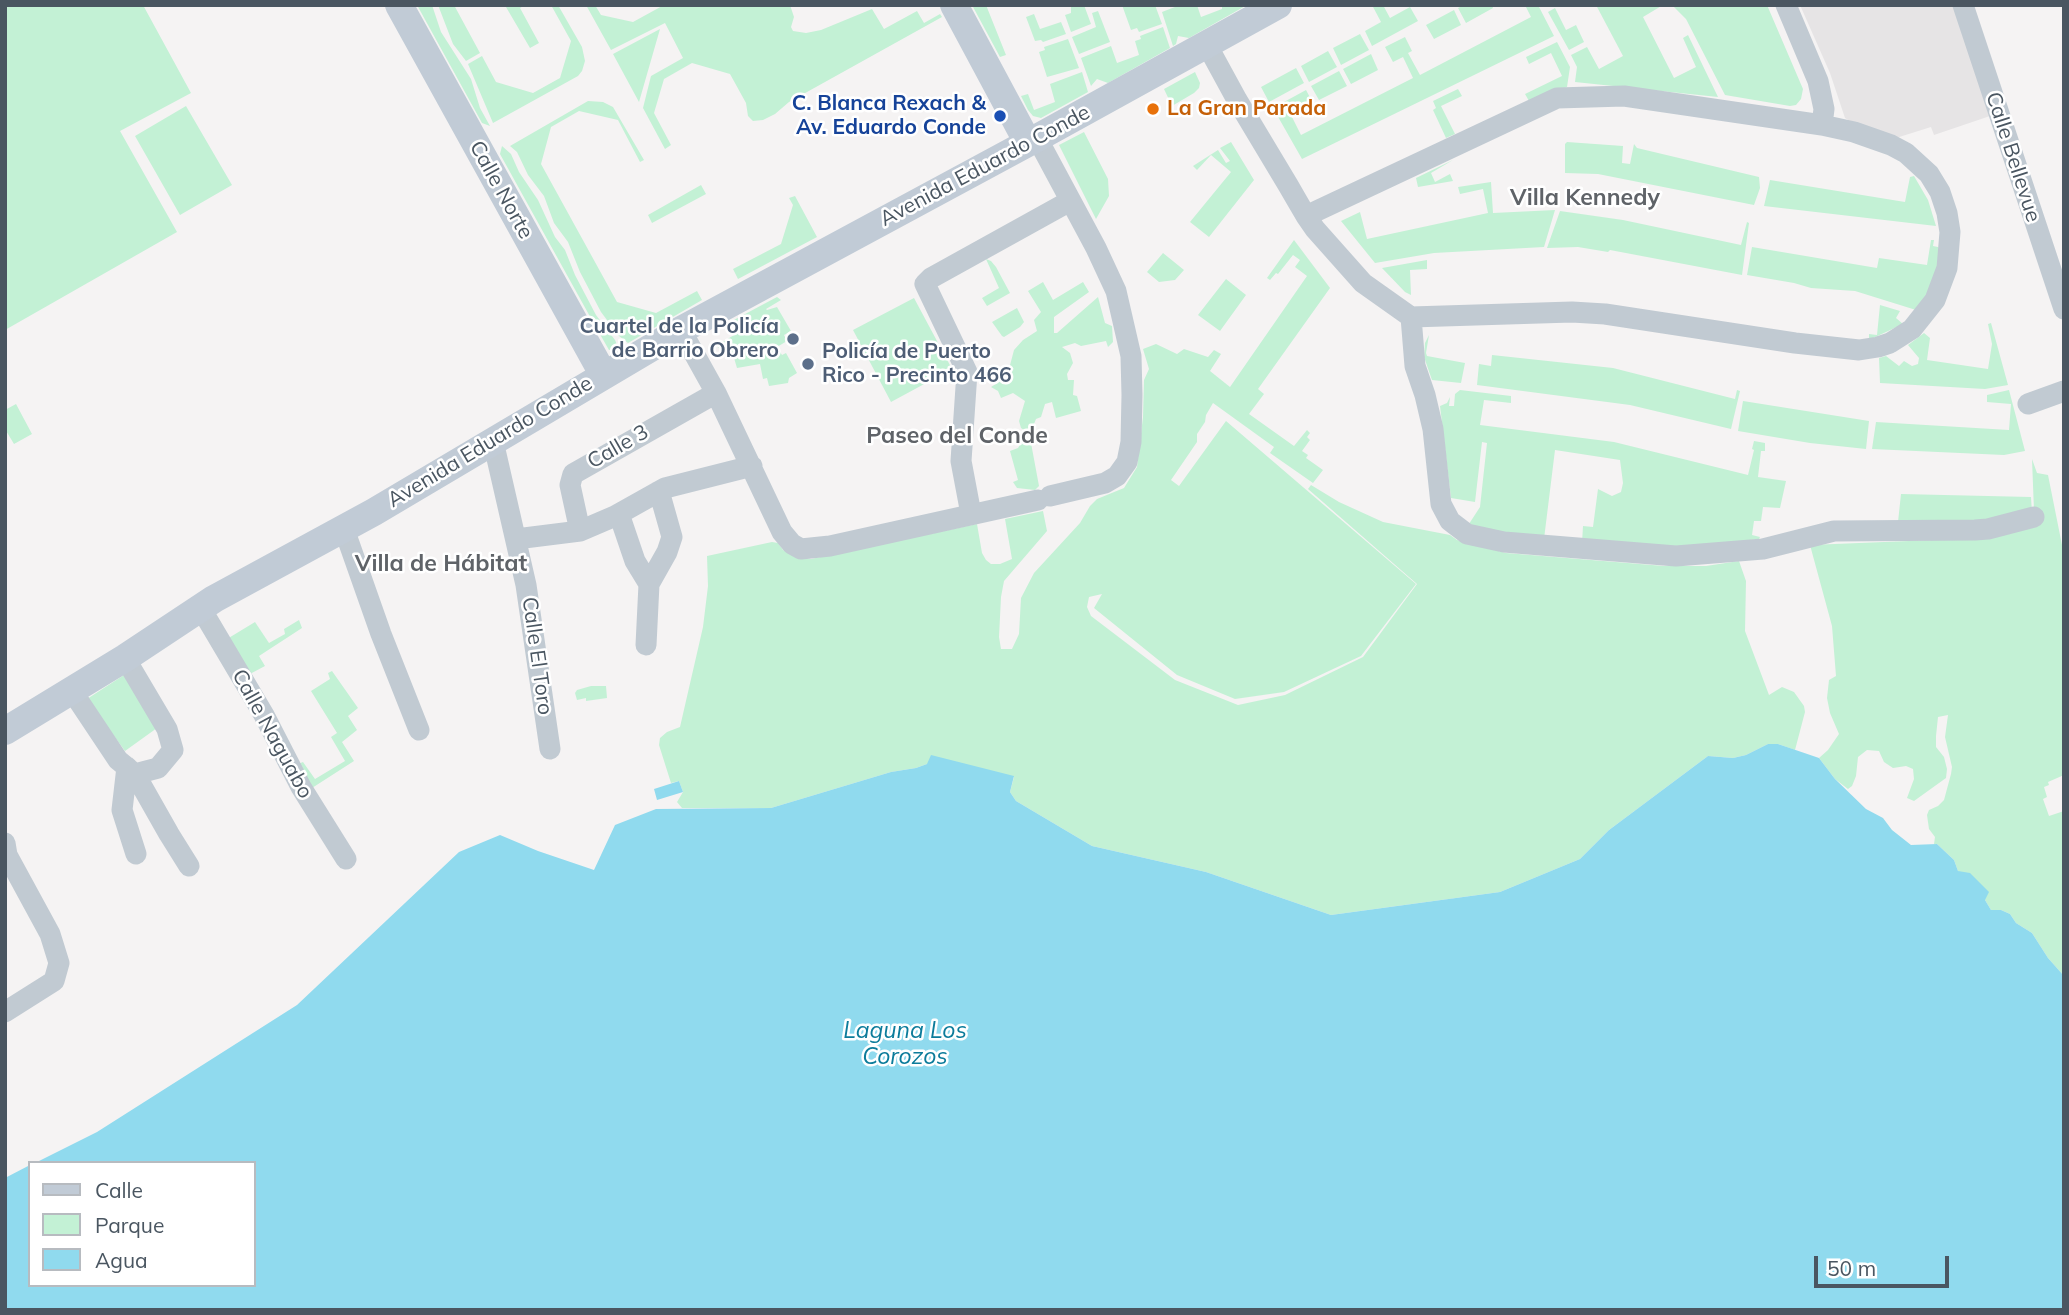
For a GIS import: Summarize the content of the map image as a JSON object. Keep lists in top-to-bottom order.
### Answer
{
  "streets": {
    "street": [
      "Calle Bellevue",
      "Avenida Eduardo Conde",
      "Calle Norte",
      "Calle 3",
      "Calle El Toro",
      "Calle Naguabo"
    ]
  },
  "crossings": [
    ["Avenida Eduardo Conde", "Calle Norte"],
    ["Avenida Eduardo Conde", "Calle El Toro"],
    ["Avenida Eduardo Conde", "Calle Naguabo"]
  ],
  "districts": ["Villa Kennedy", "Paseo del Conde", "Villa de Hábitat"],
  "water": ["Laguna Los Corozos"],
  "places": [
    "La Gran Parada",
    "C. Blanca Rexach & Av. Eduardo Conde",
    "Cuartel de la Policía de Barrio Obrero",
    "Policía de Puerto Rico - Precinto 466"
  ],
  "legend": ["Calle", "Parque", "Agua"],
  "scale_bar": "50 m"
}
